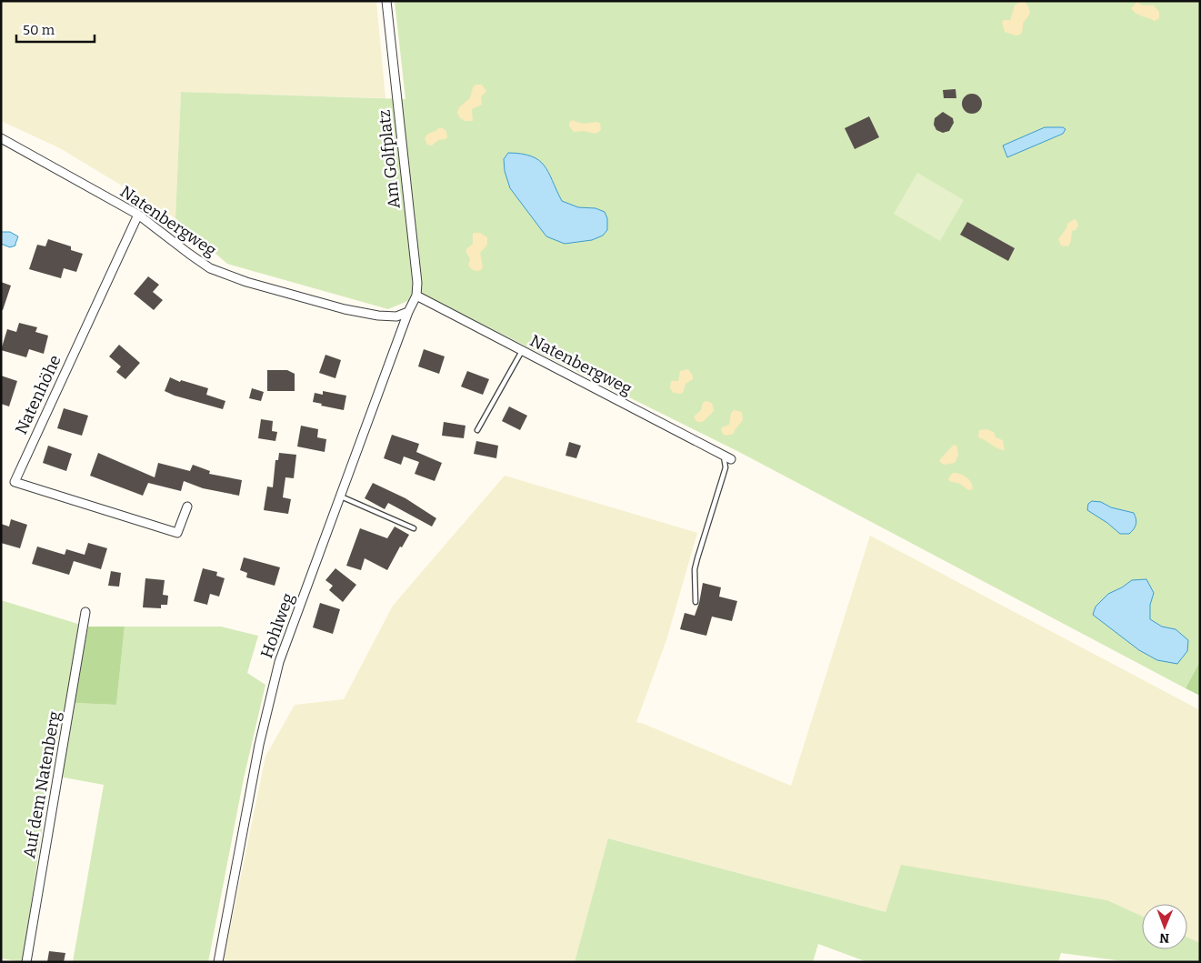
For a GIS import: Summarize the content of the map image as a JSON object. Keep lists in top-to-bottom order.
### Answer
{
  "streets": {
    "street": [
      "Am Golfplatz",
      "Natenbergweg",
      "Natenhöhe",
      "Hohlweg",
      "Auf dem Natenberg"
    ]
  },
  "crossings": [
    ["Am Golfplatz", "Natenbergweg"],
    ["Am Golfplatz", "Hohlweg"],
    ["Natenbergweg", "Natenhöhe"],
    ["Natenbergweg", "Hohlweg"]
  ],
  "scale_bar": "50 m",
  "north": "bottom"
}
